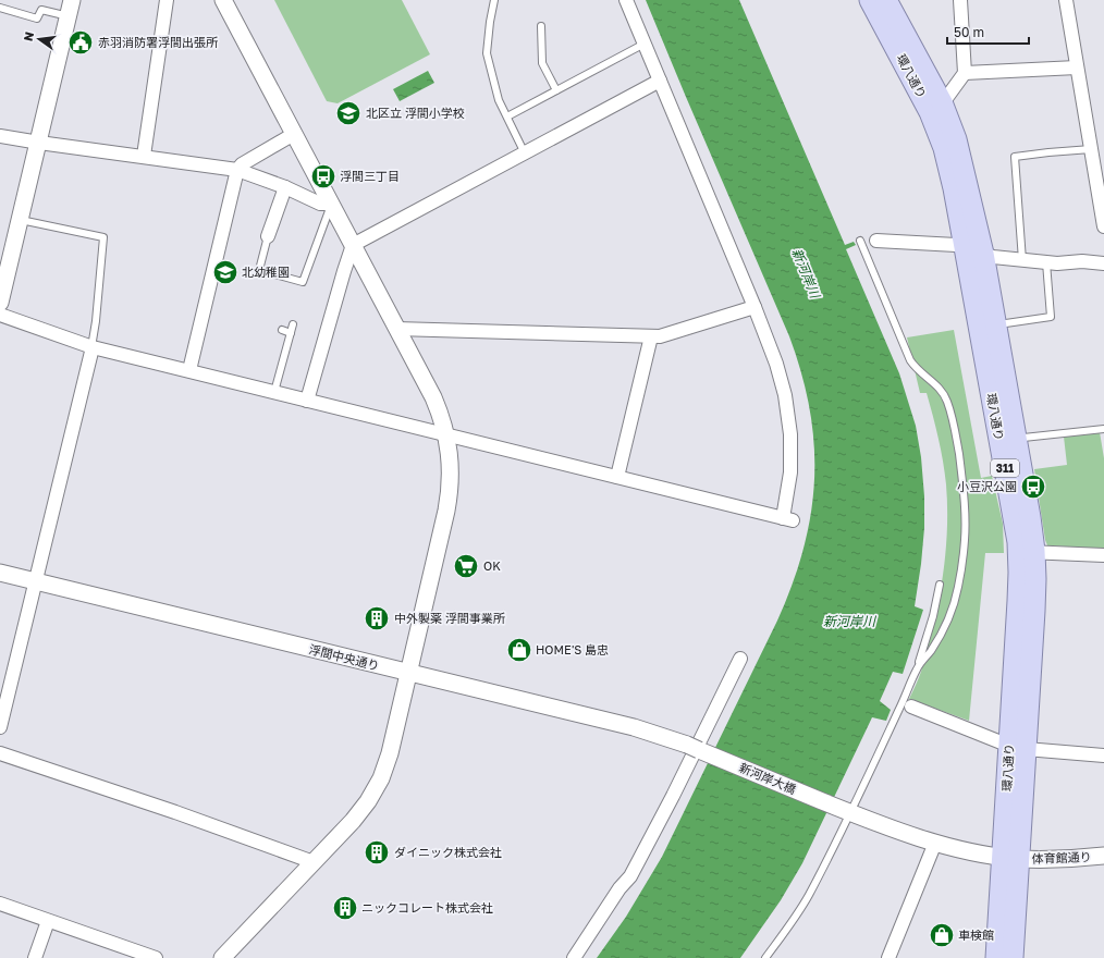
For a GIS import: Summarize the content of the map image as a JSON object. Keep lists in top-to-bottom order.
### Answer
{
  "streets": {
    "main road": ["環八通り", "311"],
    "street": ["浮間中央通り", "新河岸大橋", "体育館通り"]
  },
  "crossings": [
    ["環八通り", "体育館通り"],
    ["浮間中央通り", "新河岸大橋"],
    ["新河岸大橋", "体育館通り"]
  ],
  "water": ["新河岸川"],
  "places": {
    "public building": ["赤羽消防署浮間出張所"],
    "school or university": ["北区立 浮間小学校", "北幼稚園"],
    "bus stop": ["浮間三丁目", "小豆沢公園"],
    "supermarket": ["OK"],
    "building": ["中外製薬 浮間事業所", "ダイニック株式会社", "ニックコレート株式会社"],
    "shop": ["HOME'S 島忠", "車検館"]
  },
  "scale_bar": "50 m",
  "north": "left"
}
